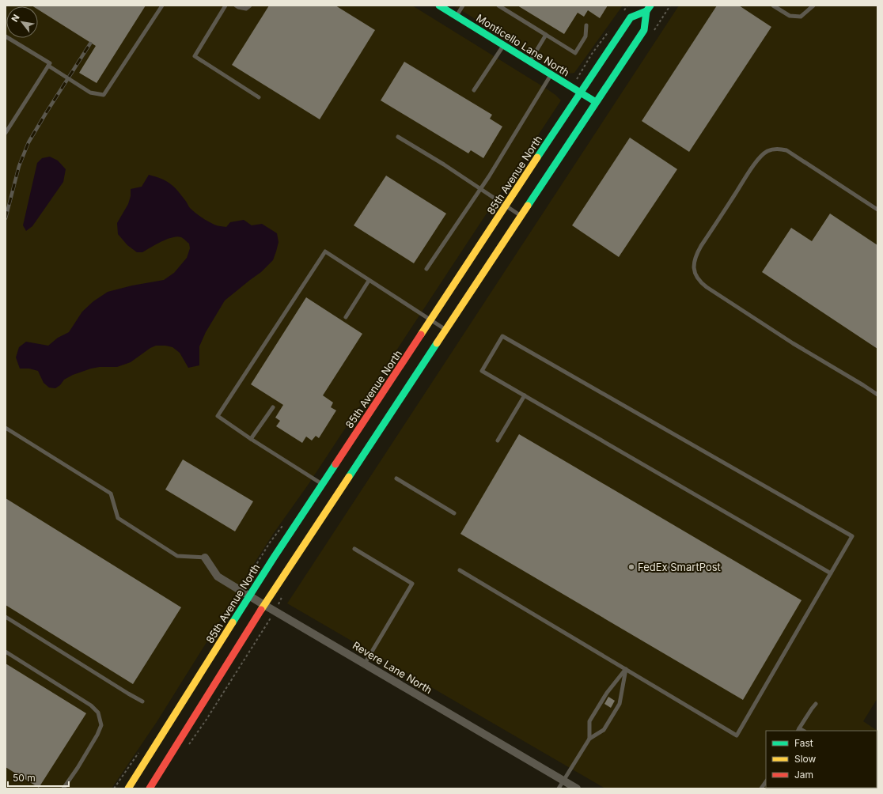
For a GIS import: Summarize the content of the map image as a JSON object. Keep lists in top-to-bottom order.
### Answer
{
  "streets": {
    "main road": ["Monticello Lane North", "85th Avenue North"],
    "street": ["Revere Lane North"]
  },
  "crossings": [
    ["Monticello Lane North", "85th Avenue North"],
    ["85th Avenue North", "Revere Lane North"]
  ],
  "places": ["FedEx SmartPost"],
  "legend": ["Fast", "Slow", "Jam"],
  "scale_bar": "50 m",
  "north": "top left"
}
